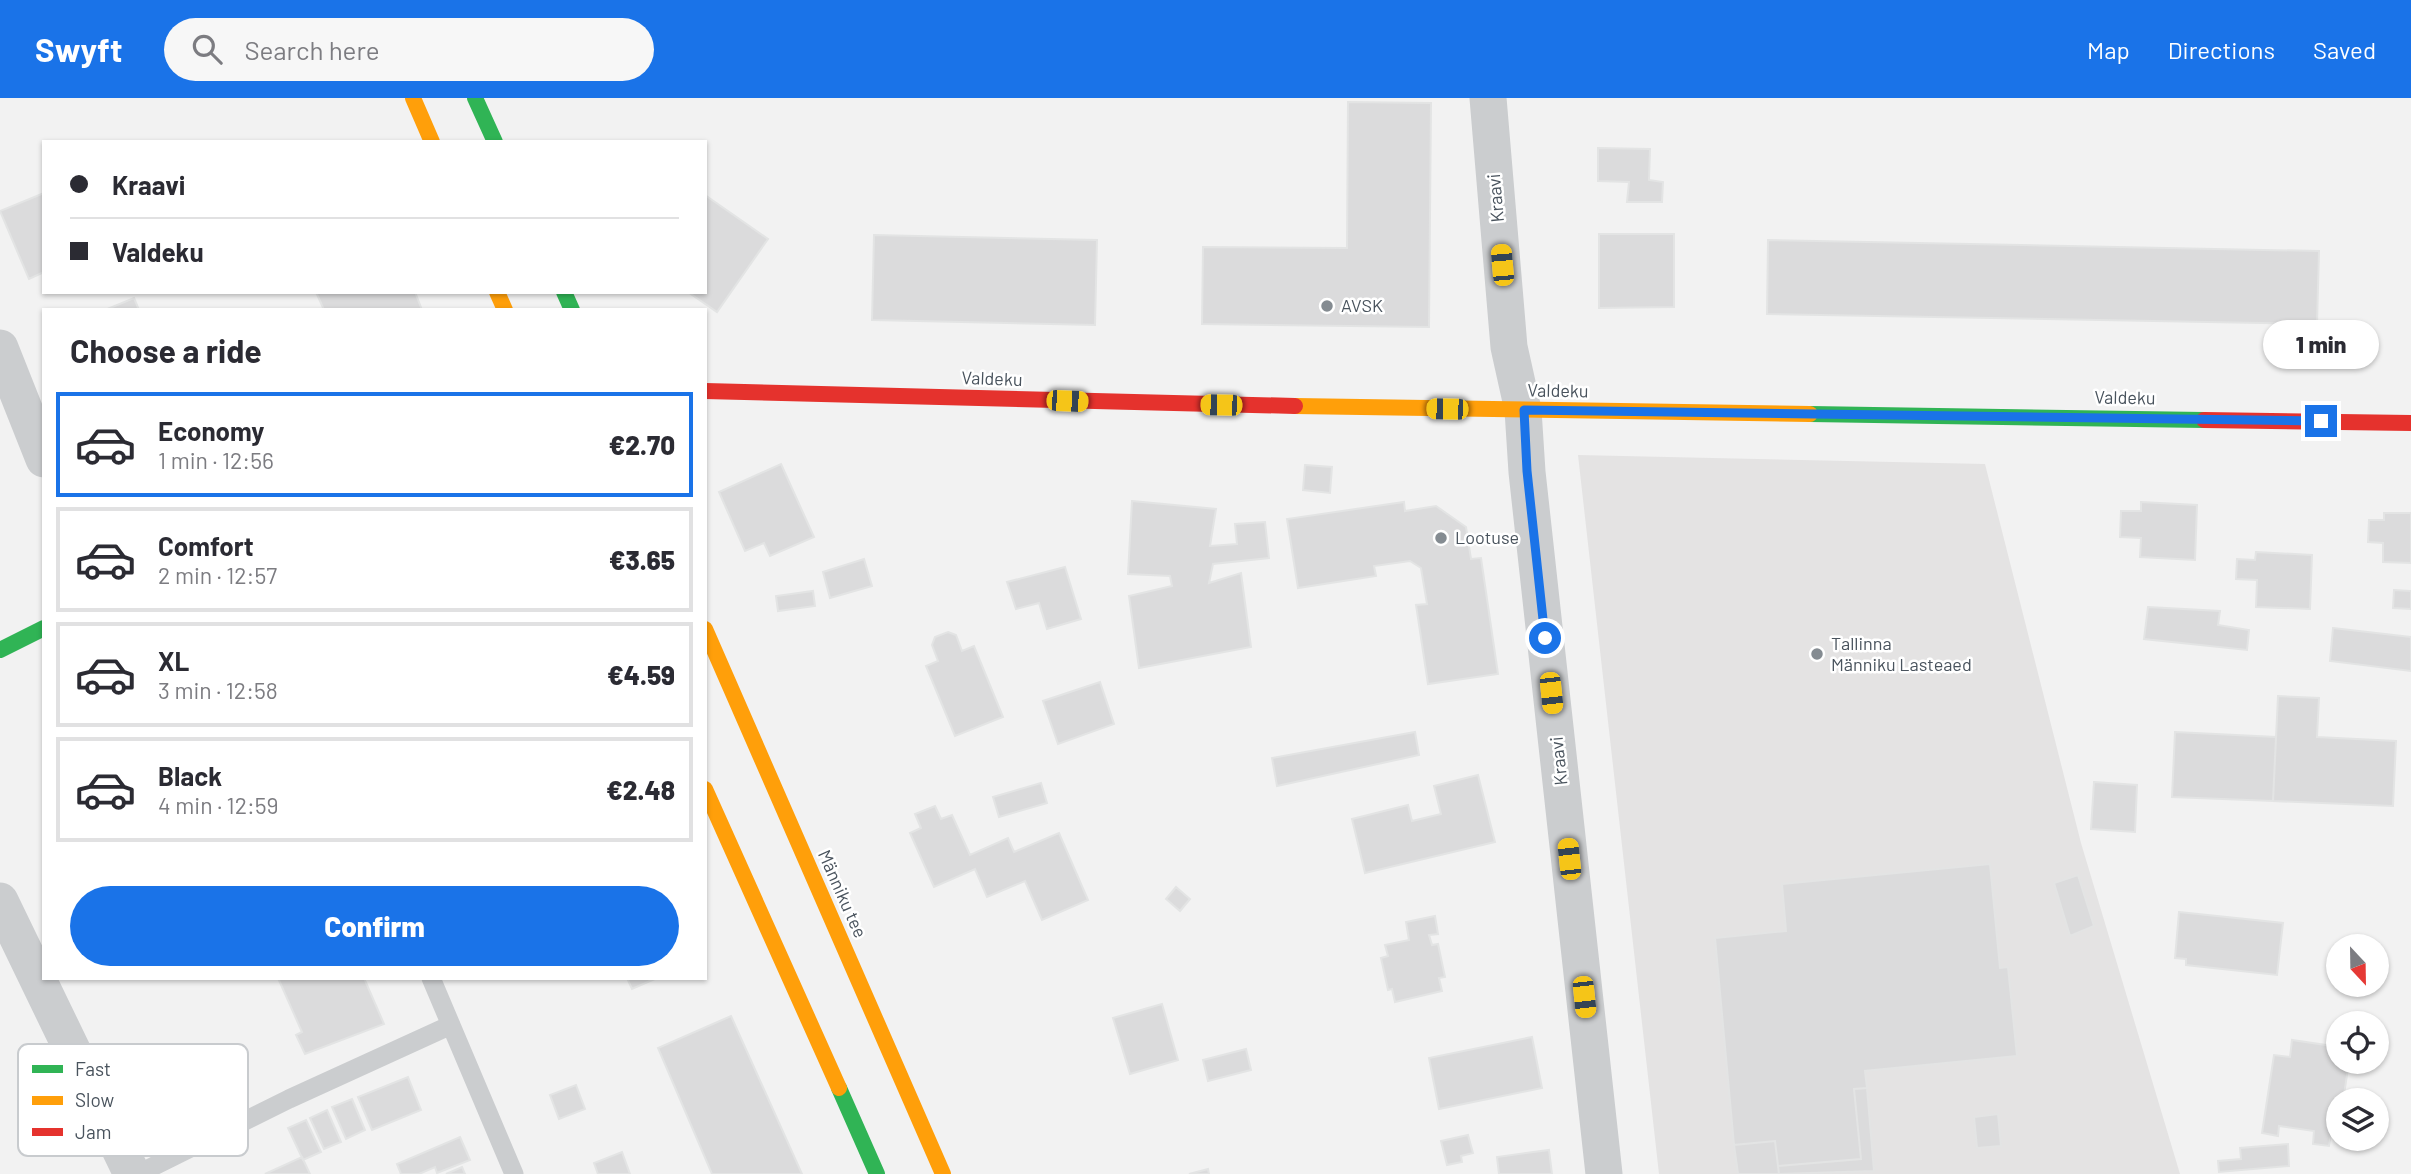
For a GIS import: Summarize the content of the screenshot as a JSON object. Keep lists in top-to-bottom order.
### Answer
{
  "streets": {
    "street": ["Kraavi", "Valdeku", "Männiku tee"]
  },
  "crossings": [
    ["Kraavi", "Valdeku"]
  ],
  "places": ["AVSK", "Lootuse", "Tallinna Männiku Lasteaed"],
  "legend": ["Fast", "Slow", "Jam"],
  "north": "bottom",
  "page": {
    "header": "Swyft",
    "search": "Search here",
    "nav": ["Map", "Directions", "Saved"],
    "banner": ["Kraavi", "Valdeku"],
    "heading": "Choose a ride",
    "bubble": "1 min",
    "list": [
      {
        "name": "Economy",
        "note": "1 min · 12:56",
        "value": "€2.70"
      },
      {
        "name": "Comfort",
        "note": "2 min · 12:57",
        "value": "€3.65"
      },
      {
        "name": "XL",
        "note": "3 min · 12:58",
        "value": "€4.59"
      },
      {
        "name": "Black",
        "note": "4 min · 12:59",
        "value": "€2.48"
      }
    ],
    "buttons": "Confirm"
  }
}
